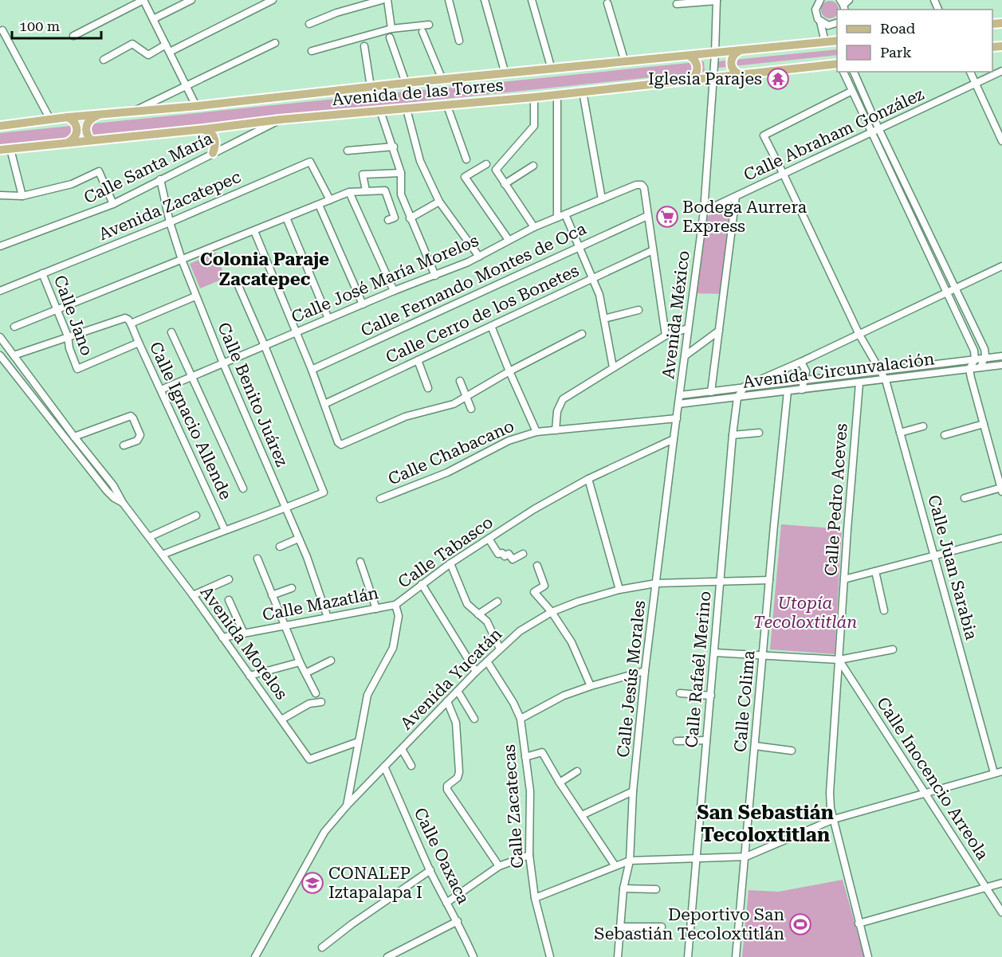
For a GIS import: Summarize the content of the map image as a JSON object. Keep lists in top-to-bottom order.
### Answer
{
  "streets": {
    "main road": ["Avenida de las Torres"],
    "street": [
      "Calle Abraham González",
      "Calle Santa María",
      "Avenida Zacatepec",
      "Calle José María Morelos",
      "Calle Fernando Montes de Oca",
      "Calle Cerro de los Bonetes",
      "Avenida México",
      "Calle Jano",
      "Avenida Circunvalación",
      "Calle Benito Juárez",
      "Calle Ignacio Allende",
      "Calle Chabacano",
      "Calle Pedro Aceves",
      "Calle Tabasco",
      "Calle Juan Sarabia",
      "Calle Mazatlán",
      "Avenida Morelos",
      "Calle Rafaél Merino",
      "Avenida Yucatán",
      "Calle Jesús Morales",
      "Calle Colima",
      "Calle Inocencio Arreola",
      "Calle Zacatecas",
      "Calle Oaxaca"
    ]
  },
  "crossings": [
    ["Avenida de las Torres", "Calle Santa María"],
    ["Avenida de las Torres", "Avenida México"],
    ["Calle Abraham González", "Avenida México"],
    ["Calle Abraham González", "Calle Juan Sarabia"],
    ["Calle Santa María", "Calle Benito Juárez"],
    ["Avenida Zacatepec", "Calle Jano"],
    ["Avenida Zacatepec", "Calle Benito Juárez"],
    ["Calle José María Morelos", "Calle Fernando Montes de Oca"],
    ["Calle José María Morelos", "Calle Benito Juárez"],
    ["Calle José María Morelos", "Calle Ignacio Allende"],
    ["Avenida México", "Avenida Circunvalación"],
    ["Avenida México", "Calle Jesús Morales"],
    ["Calle Jano", "Calle Ignacio Allende"],
    ["Avenida Circunvalación", "Calle Pedro Aceves"],
    ["Avenida Circunvalación", "Calle Juan Sarabia"],
    ["Avenida Circunvalación", "Calle Rafaél Merino"],
    ["Avenida Circunvalación", "Calle Jesús Morales"],
    ["Avenida Circunvalación", "Calle Colima"],
    ["Calle Benito Juárez", "Calle Mazatlán"],
    ["Calle Chabacano", "Calle Jesús Morales"],
    ["Calle Pedro Aceves", "Calle Inocencio Arreola"],
    ["Calle Tabasco", "Calle Mazatlán"],
    ["Calle Tabasco", "Avenida Morelos"],
    ["Calle Tabasco", "Avenida Yucatán"],
    ["Calle Tabasco", "Calle Jesús Morales"],
    ["Calle Mazatlán", "Avenida Morelos"],
    ["Calle Rafaél Merino", "Avenida Yucatán"],
    ["Avenida Yucatán", "Calle Jesús Morales"],
    ["Avenida Yucatán", "Calle Colima"],
    ["Avenida Yucatán", "Calle Zacatecas"],
    ["Avenida Yucatán", "Calle Oaxaca"]
  ],
  "districts": ["Colonia Paraje Zacatepec", "San Sebastián Tecoloxtitlan"],
  "parks": ["Utopía Tecoloxtitlán"],
  "places": {
    "temple": ["Iglesia Parajes"],
    "supermarket": ["Bodega Aurrera Express"],
    "school or university": ["CONALEP Iztapalapa I"],
    "sports": ["Deportivo San Sebastián Tecoloxtitlán"]
  },
  "legend": ["Road", "Park"],
  "scale_bar": "100 m"
}
